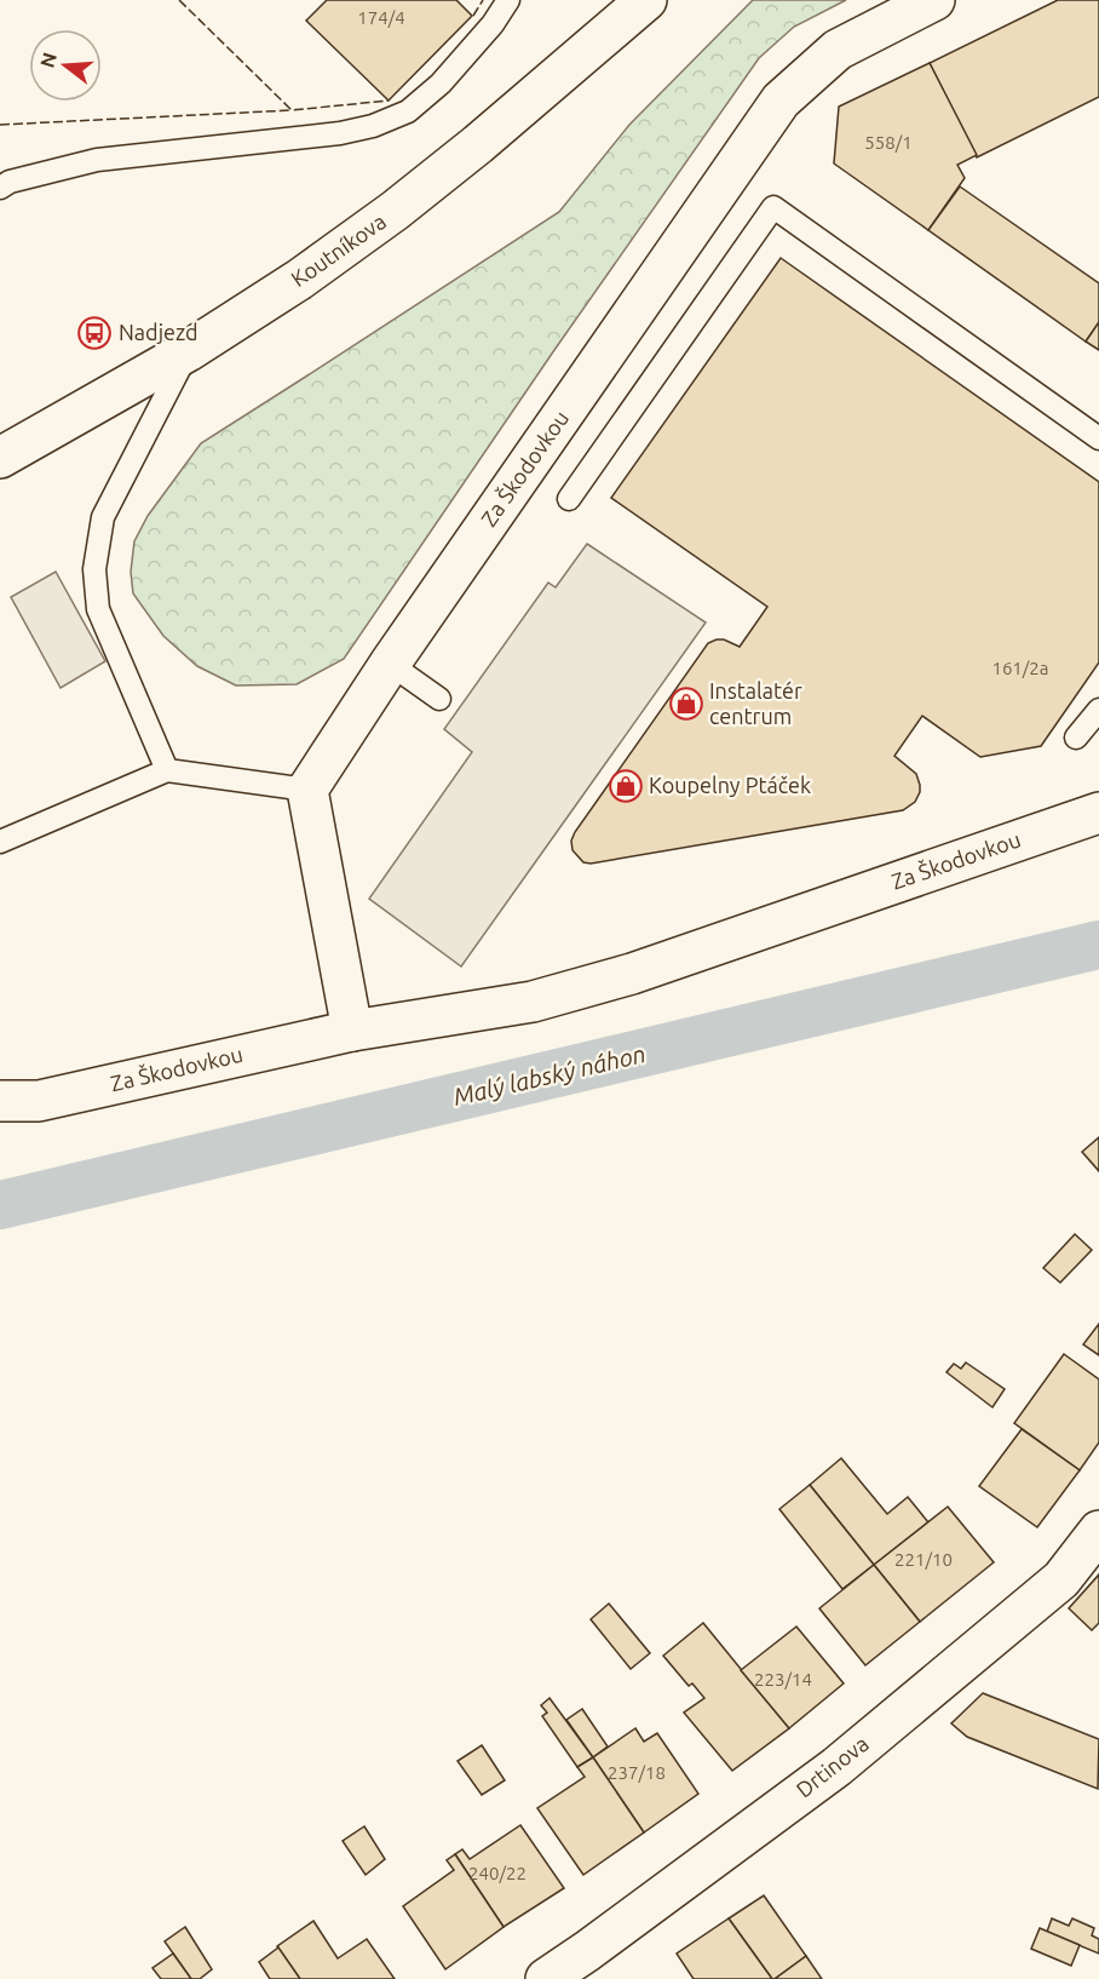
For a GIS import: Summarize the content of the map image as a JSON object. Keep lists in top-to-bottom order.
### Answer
{
  "streets": {
    "street": ["Koutníkova", "Za Škodovkou", "Drtinova"]
  },
  "water": ["Malý labský náhon"],
  "places": {
    "bus stop": ["Nadjezd"],
    "shop": ["Instalatér centrum", "Koupelny Ptáček"]
  },
  "house_numbers": [
    "174/4",
    "558/1",
    "161/2a",
    "221/10",
    "223/14",
    "237/18",
    "240/22"
  ],
  "north": "left"
}
